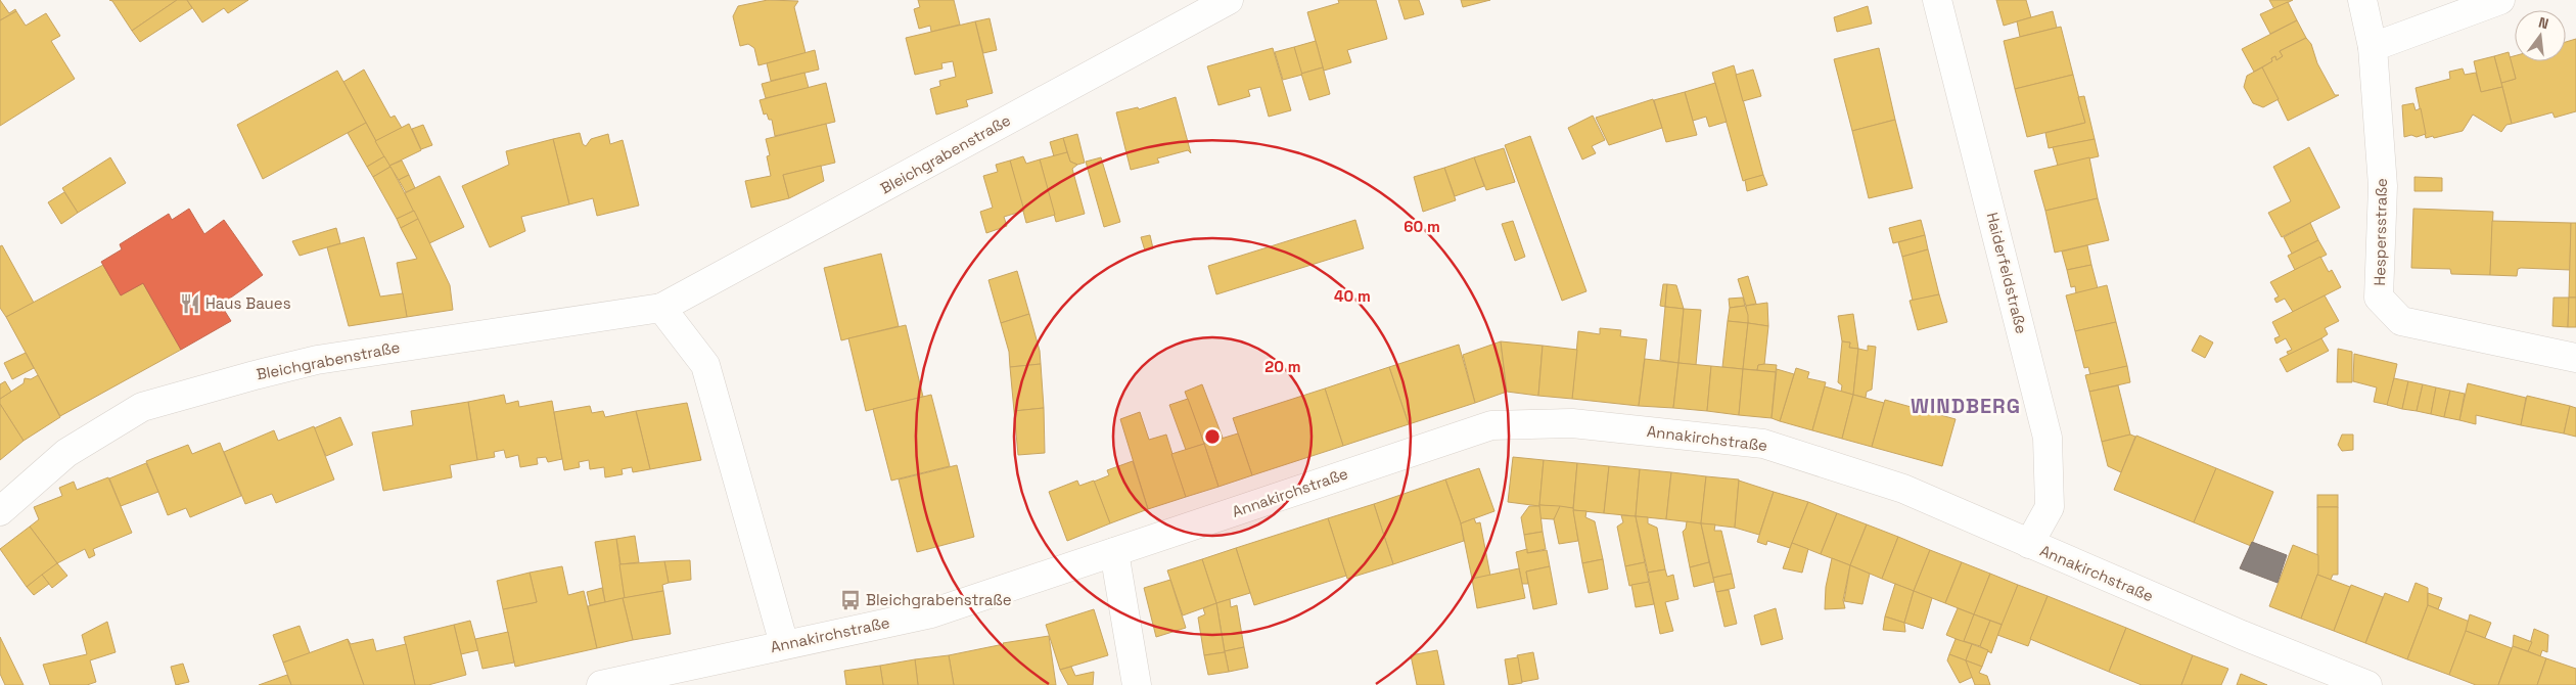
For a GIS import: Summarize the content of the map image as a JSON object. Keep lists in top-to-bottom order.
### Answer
{
  "streets": {
    "street": [
      "Bleichgrabenstraße",
      "Hespersstraße",
      "Haiderfeldstraße",
      "Annakirchstraße"
    ]
  },
  "crossings": [
    ["Haiderfeldstraße", "Annakirchstraße"]
  ],
  "districts": ["WINDBERG"],
  "places": {
    "restaurant": ["Haus Baues"],
    "bus stop": ["Bleichgrabenstraße"]
  },
  "north": "top",
  "rings": ["60 m", "40 m", "20 m"]
}
